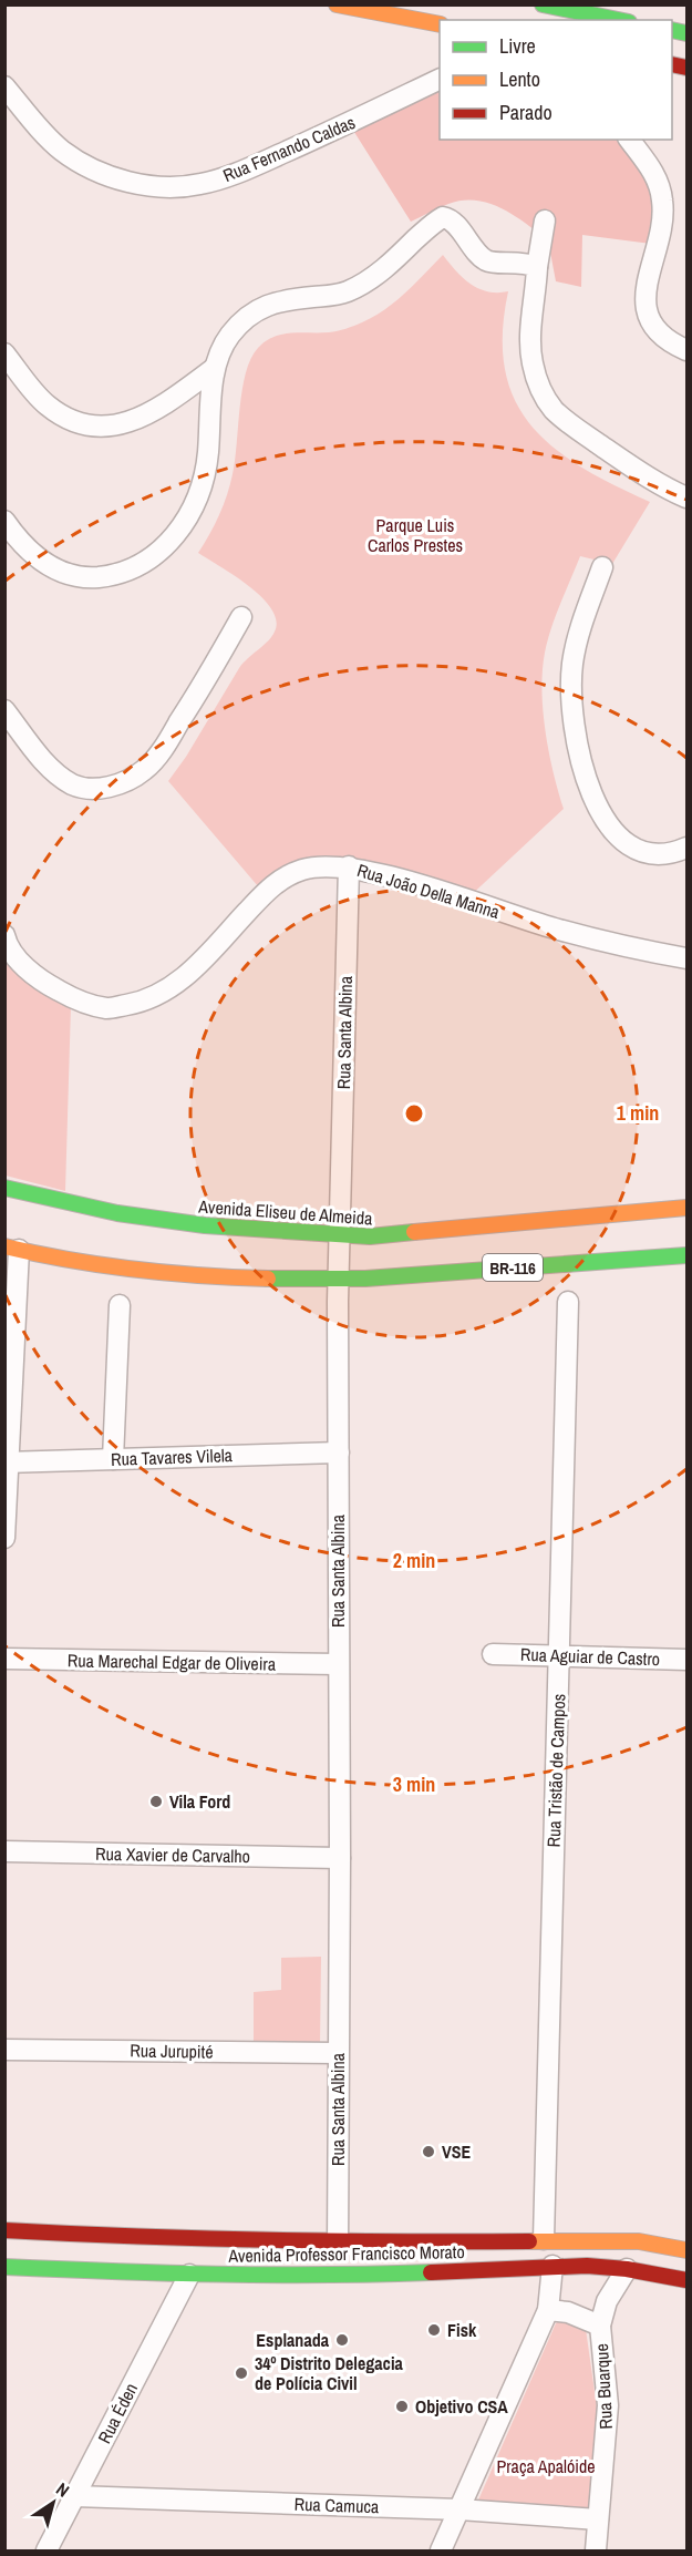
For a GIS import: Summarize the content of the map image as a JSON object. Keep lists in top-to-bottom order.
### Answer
{
  "streets": {
    "main road": ["Avenida Eliseu de Almeida", "BR-116", "Avenida Professor Francisco Morato"],
    "street": [
      "Rua Fernando Caldas",
      "Rua João Della Manna",
      "Rua Santa Albina",
      "Rua Tavares Vilela",
      "Rua Aguiar de Castro",
      "Rua Marechal Edgar de Oliveira",
      "Rua Tristão de Campos",
      "Rua Xavier de Carvalho",
      "Rua Jurupité",
      "Rua Buarque",
      "Rua Éden",
      "Rua Camuca"
    ]
  },
  "crossings": [
    ["Rua João Della Manna", "Rua Santa Albina"],
    ["Rua Santa Albina", "Avenida Eliseu de Almeida"],
    ["Rua Santa Albina", "BR-116"],
    ["Rua Santa Albina", "Rua Tavares Vilela"],
    ["Rua Santa Albina", "Rua Marechal Edgar de Oliveira"],
    ["Rua Santa Albina", "Rua Xavier de Carvalho"],
    ["Rua Santa Albina", "Rua Jurupité"],
    ["Rua Santa Albina", "Avenida Professor Francisco Morato"],
    ["Rua Aguiar de Castro", "Rua Tristão de Campos"],
    ["Rua Tristão de Campos", "Avenida Professor Francisco Morato"],
    ["Avenida Professor Francisco Morato", "Rua Buarque"],
    ["Avenida Professor Francisco Morato", "Rua Éden"],
    ["Rua Buarque", "Rua Camuca"],
    ["Rua Éden", "Rua Camuca"]
  ],
  "parks": ["Parque Luis Carlos Prestes", "Praça Apalóide"],
  "places": [
    "Vila Ford",
    "VSE",
    "Fisk",
    "Esplanada",
    "34º Distrito Delegacia de Polícia Civil",
    "Objetivo CSA"
  ],
  "legend": ["Livre", "Lento", "Parado"],
  "north": "top right",
  "rings": ["1 min", "2 min", "3 min"]
}
